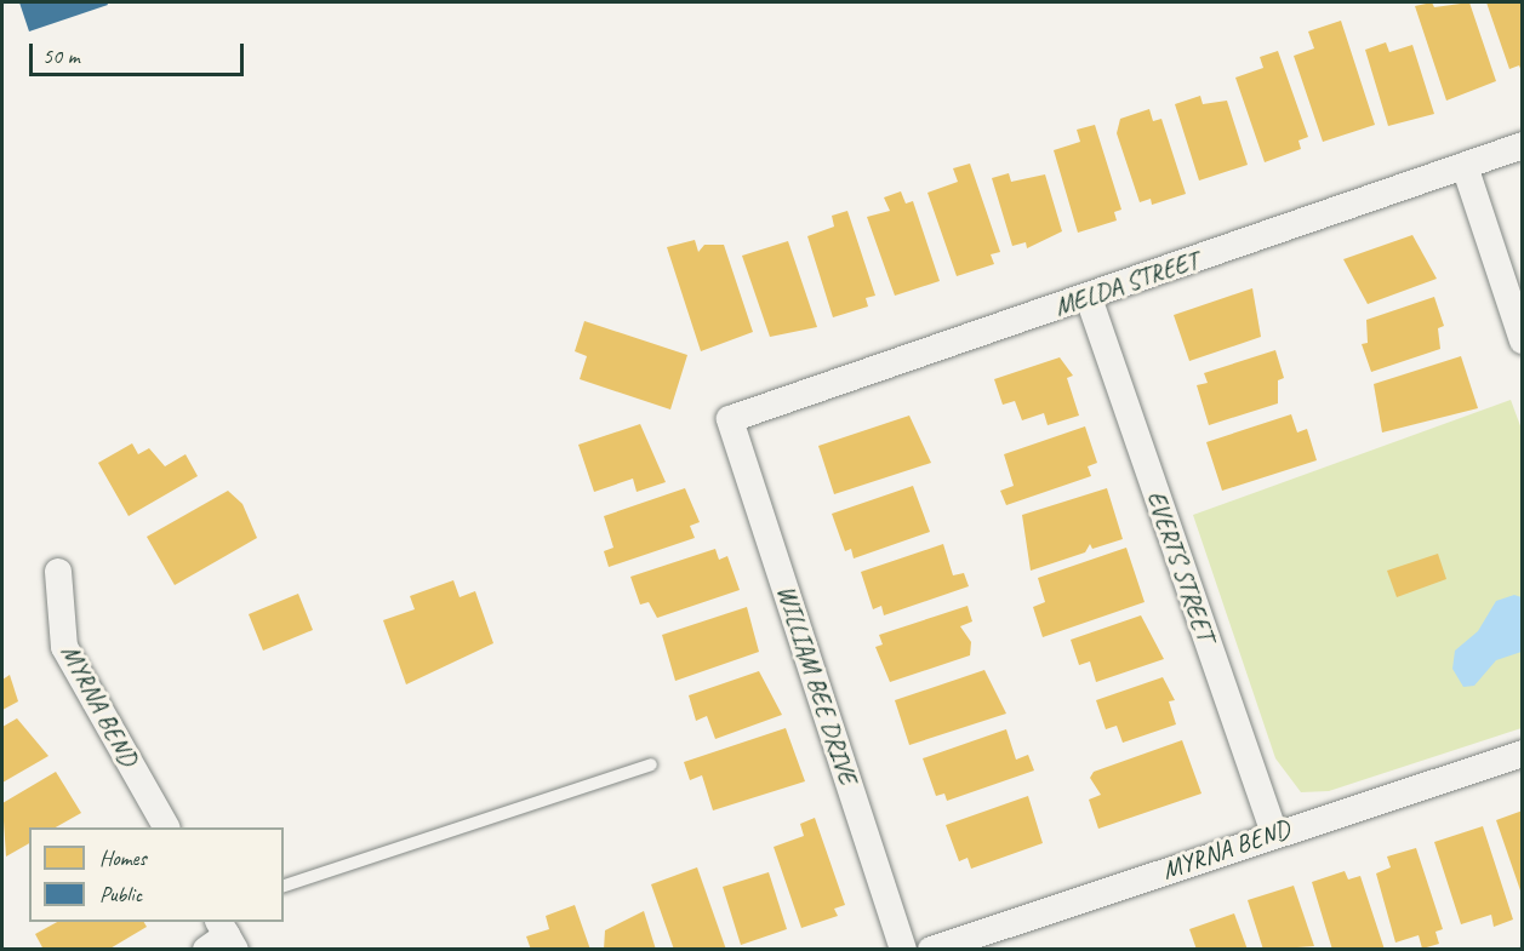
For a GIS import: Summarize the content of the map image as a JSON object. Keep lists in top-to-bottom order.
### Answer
{
  "streets": {
    "street": [
      "MELDA STREET",
      "EVERTS STREET",
      "WILLIAM BEE DRIVE",
      "MYRNA BEND"
    ]
  },
  "crossings": [
    ["MELDA STREET", "EVERTS STREET"],
    ["MELDA STREET", "WILLIAM BEE DRIVE"],
    ["EVERTS STREET", "MYRNA BEND"]
  ],
  "legend": ["Homes", "Public"],
  "scale_bar": "50 m"
}
